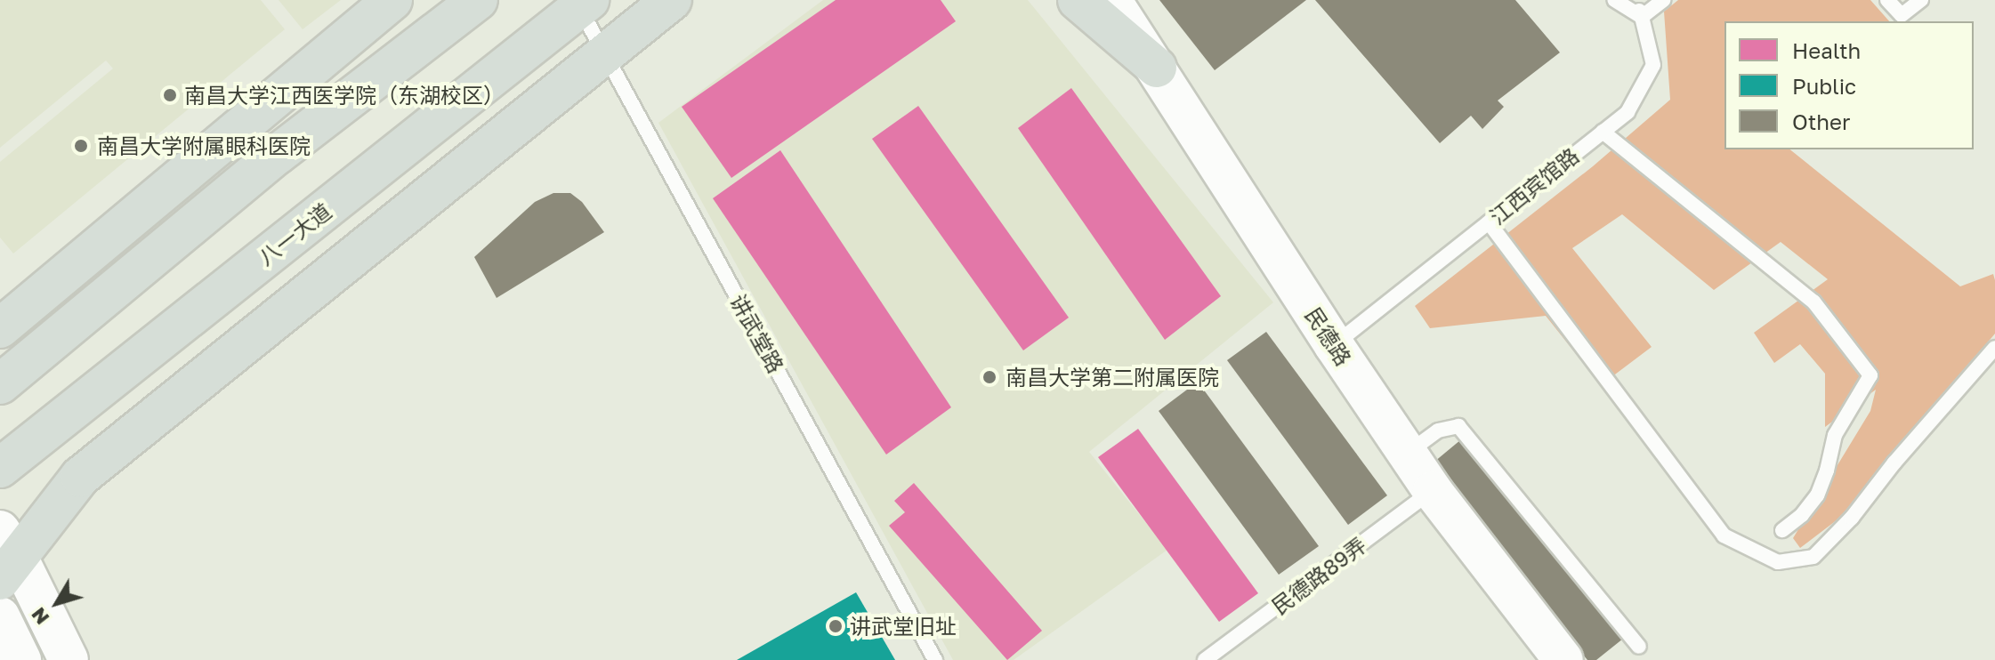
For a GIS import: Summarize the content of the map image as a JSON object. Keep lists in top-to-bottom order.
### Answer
{
  "streets": {
    "highway": ["八一大道"],
    "main road": ["民德路"],
    "lane": ["江西宾馆路", "讲武堂路", "民德路89弄"]
  },
  "crossings": [
    ["江西宾馆路", "民德路"],
    ["八一大道", "讲武堂路"],
    ["民德路", "民德路89弄"]
  ],
  "places": [
    "南昌大学江西医学院（东湖校区）",
    "南昌大学附属眼科医院",
    "南昌大学第二附属医院",
    "讲武堂旧址"
  ],
  "legend": ["Health", "Public", "Other"],
  "north": "bottom left"
}
